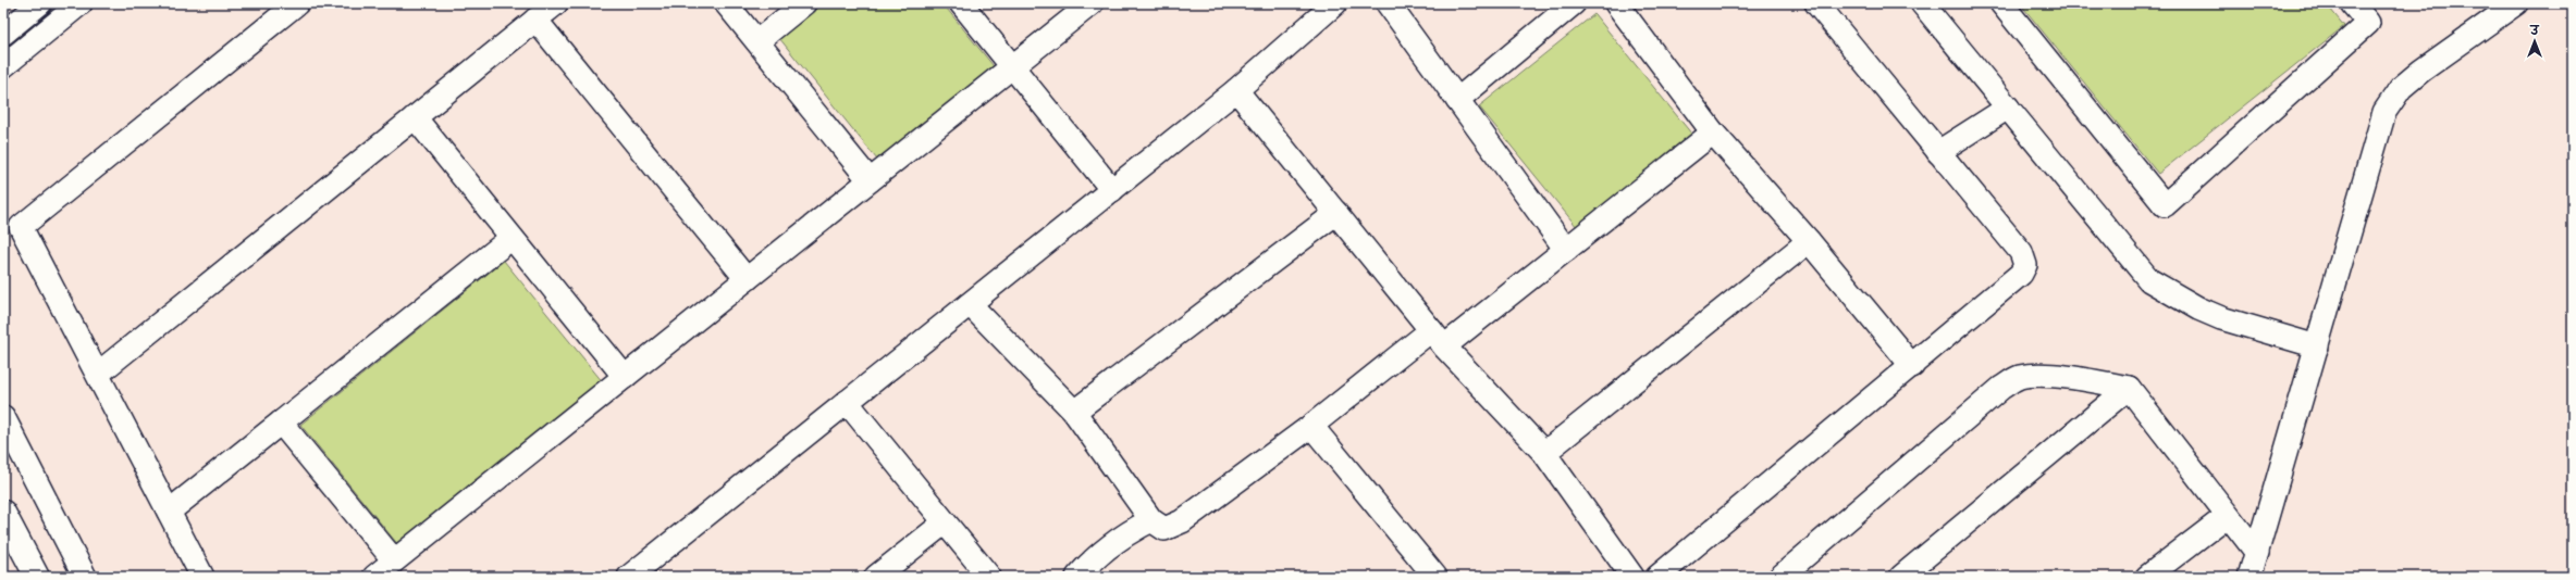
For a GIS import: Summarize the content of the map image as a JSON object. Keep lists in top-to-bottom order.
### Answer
{
  "north": "top"
}
